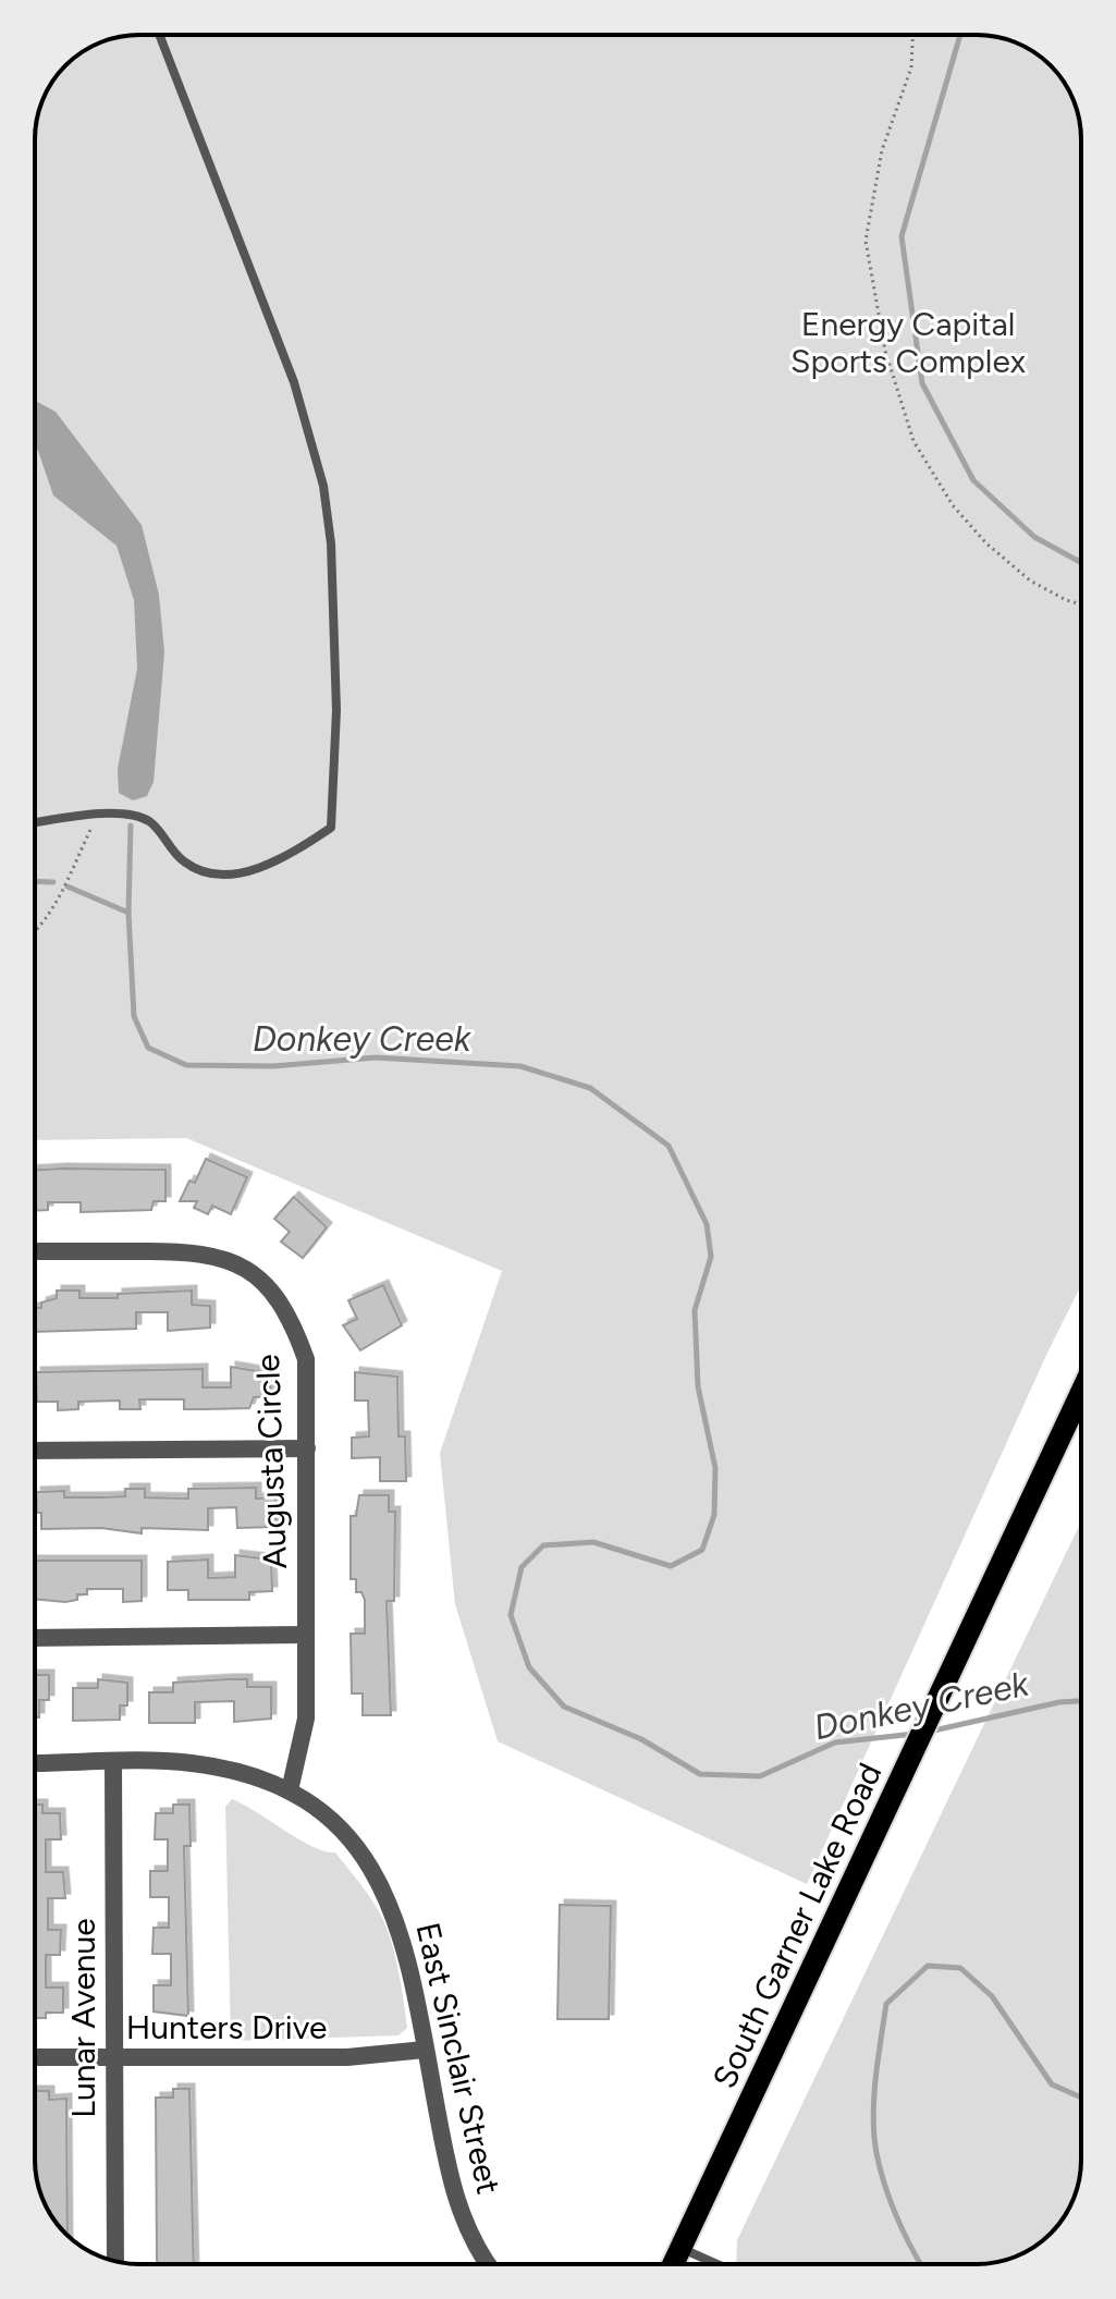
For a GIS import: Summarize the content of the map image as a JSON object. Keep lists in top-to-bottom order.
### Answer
{
  "streets": {
    "main road": ["South Garner Lake Road"],
    "street": [
      "Augusta Circle",
      "Lunar Avenue",
      "Hunters Drive",
      "East Sinclair Street"
    ]
  },
  "crossings": [
    ["Augusta Circle", "East Sinclair Street"],
    ["Lunar Avenue", "Hunters Drive"],
    ["Lunar Avenue", "East Sinclair Street"],
    ["Hunters Drive", "East Sinclair Street"]
  ],
  "water": ["Donkey Creek"],
  "parks": ["Energy Capital Sports Complex"]
}
